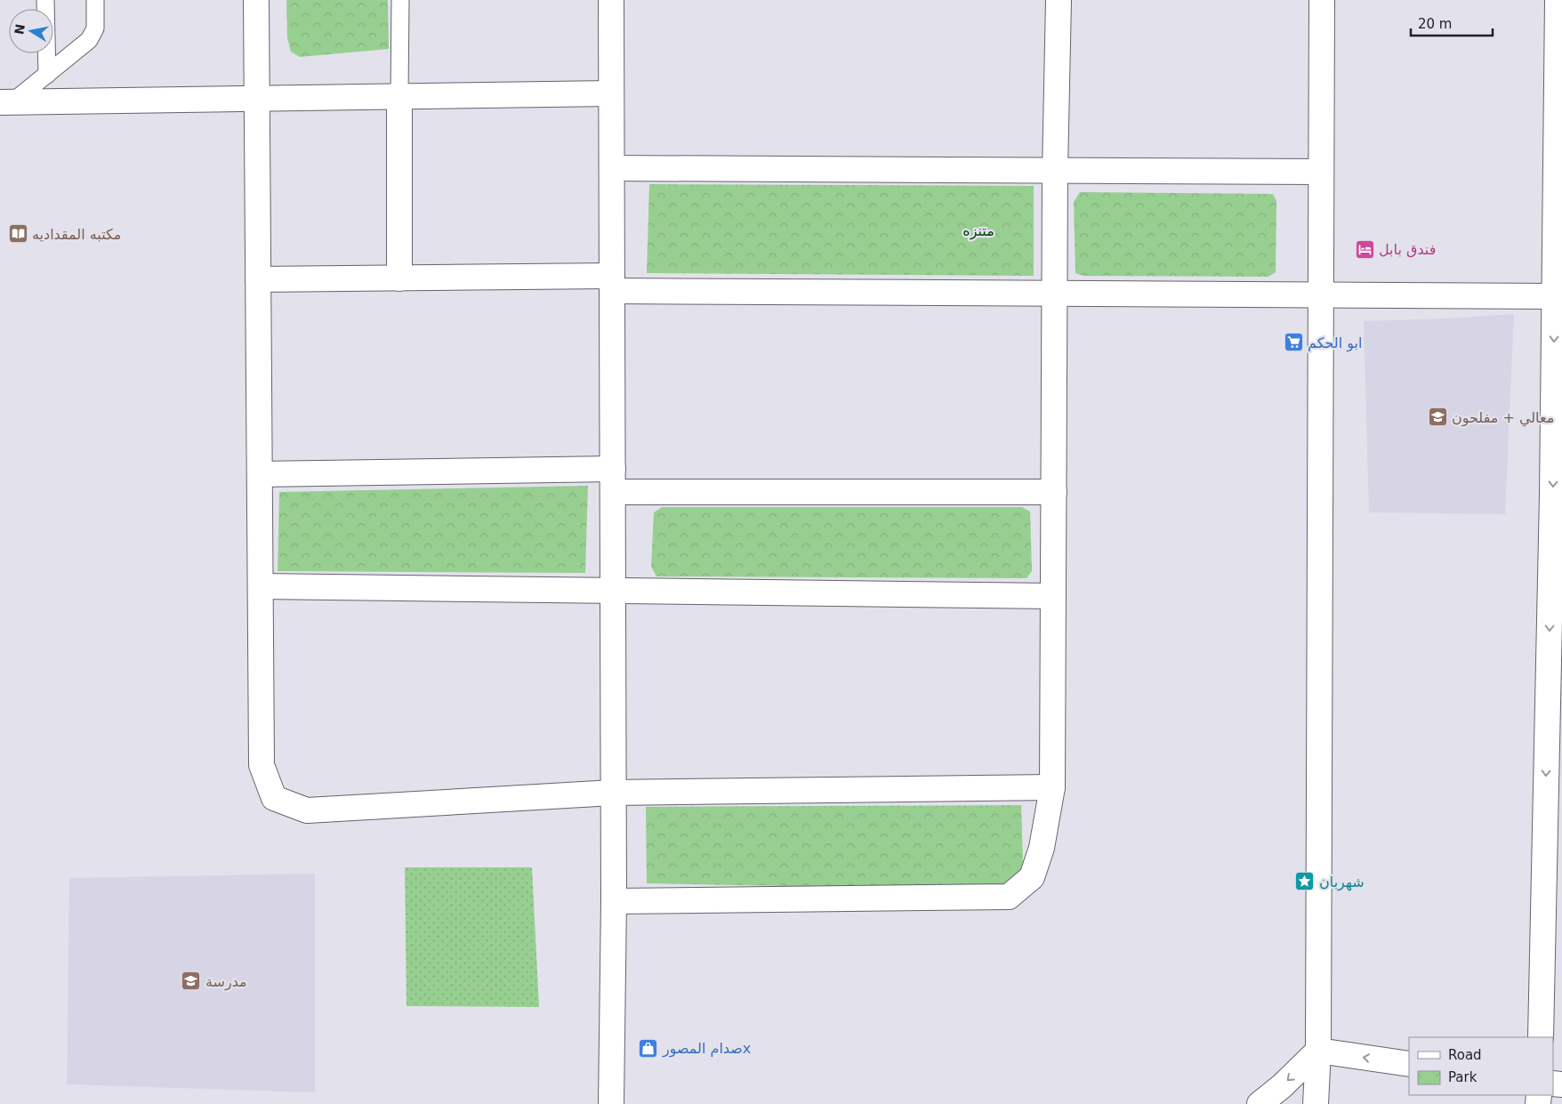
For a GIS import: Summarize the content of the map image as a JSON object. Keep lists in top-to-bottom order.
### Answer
{
  "parks": ["متنزه"],
  "places": {
    "library": ["مكتبه المقداديه"],
    "hotel": ["فندق بابل"],
    "supermarket": ["ابو الحكم"],
    "school or university": ["معالي + مفلحون", "مدرسة"],
    "place": ["شهربان"],
    "shop": ["صدام المصورx"]
  },
  "legend": ["Road", "Park"],
  "scale_bar": "20 m",
  "north": "left"
}
